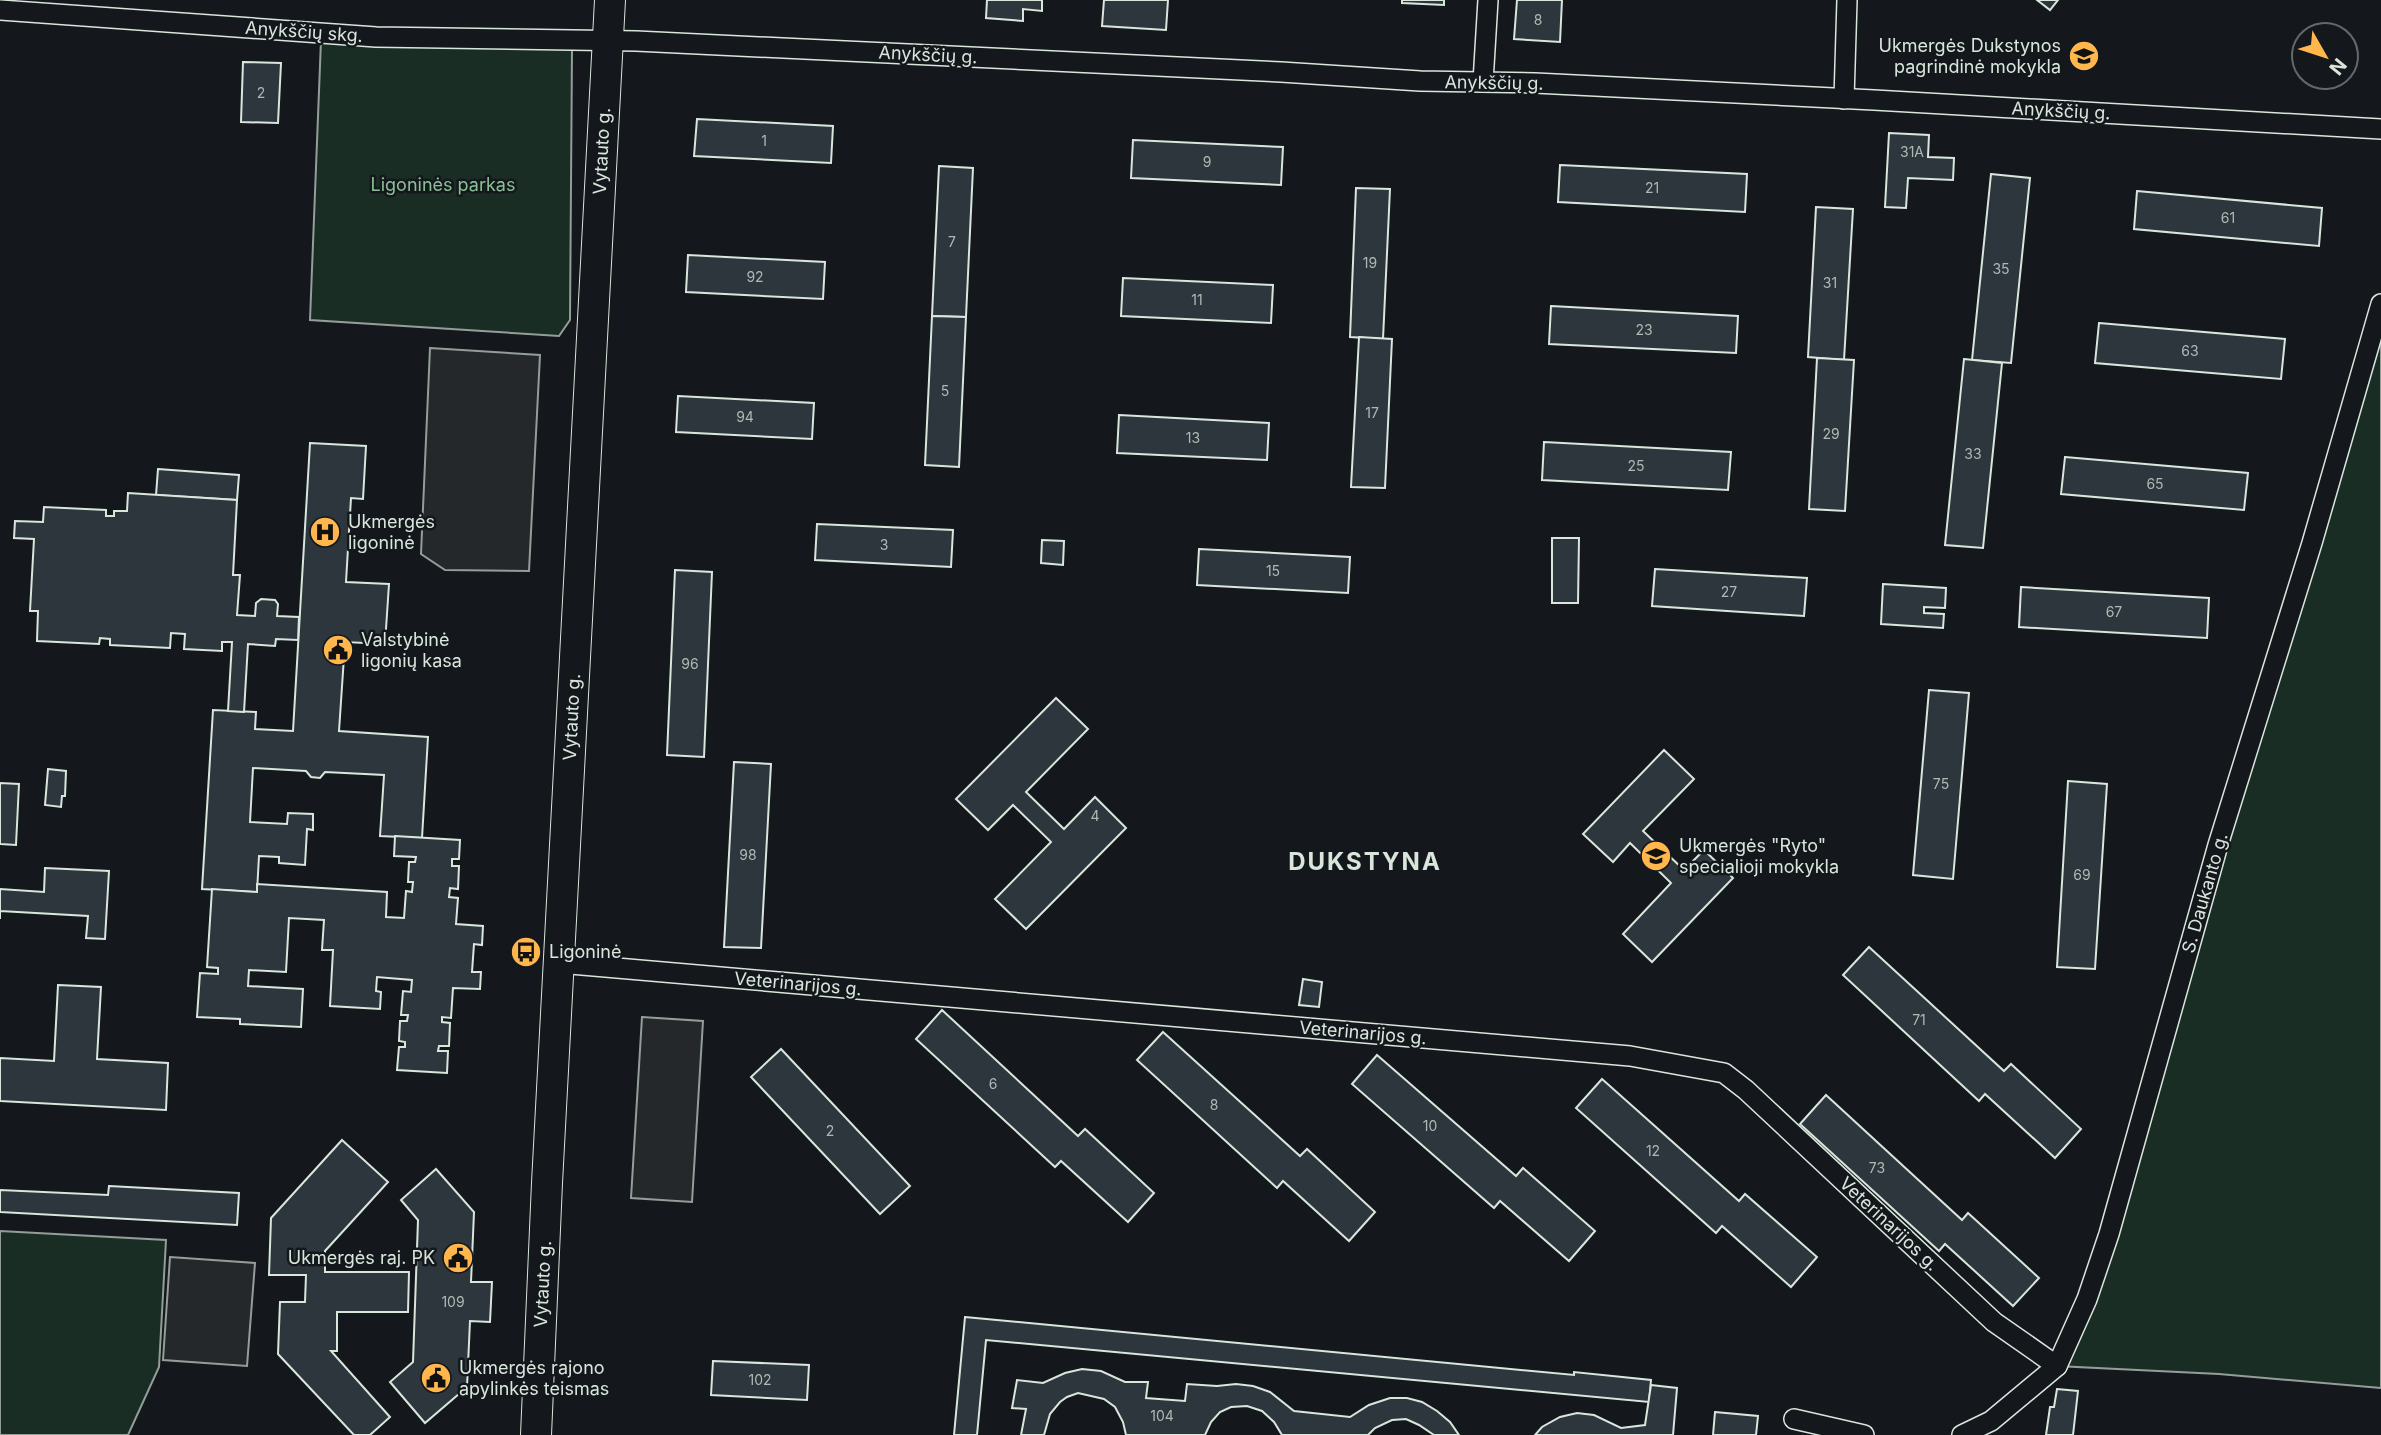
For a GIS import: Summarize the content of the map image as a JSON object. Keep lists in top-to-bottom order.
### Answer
{
  "streets": {
    "main road": ["Vytauto g."],
    "street": [
      "Anykščių skg.",
      "Anykščių g.",
      "S. Daukanto g.",
      "Veterinarijos g."
    ]
  },
  "crossings": [
    ["Anykščių skg.", "Anykščių g."],
    ["Anykščių skg.", "Vytauto g."],
    ["Anykščių g.", "Vytauto g."],
    ["Vytauto g.", "Veterinarijos g."],
    ["S. Daukanto g.", "Veterinarijos g."]
  ],
  "districts": ["DUKSTYNA"],
  "parks": ["Ligoninės parkas"],
  "places": {
    "school or university": ["Ukmergės Dukstynos pagrindinė mokykla", "Ukmergės \"Ryto\" specialioji mokykla"],
    "hospital": ["Ukmergės ligoninė"],
    "public building": ["Valstybinė ligonių kasa", "Ukmergės raj. PK", "Ukmergės rajono apylinkės teismas"],
    "bus stop": ["Ligoninė"]
  },
  "house_numbers": [
    "8",
    "2",
    "1",
    "31A",
    "9",
    "21",
    "61",
    "7",
    "19",
    "35",
    "92",
    "31",
    "11",
    "23",
    "63",
    "5",
    "17",
    "94",
    "29",
    "13",
    "33",
    "25",
    "65",
    "3",
    "15",
    "27",
    "67",
    "96",
    "75",
    "4",
    "98",
    "69",
    "71",
    "6",
    "8",
    "10",
    "2",
    "12",
    "73",
    "109",
    "102",
    "104"
  ],
  "north": "bottom right"
}
